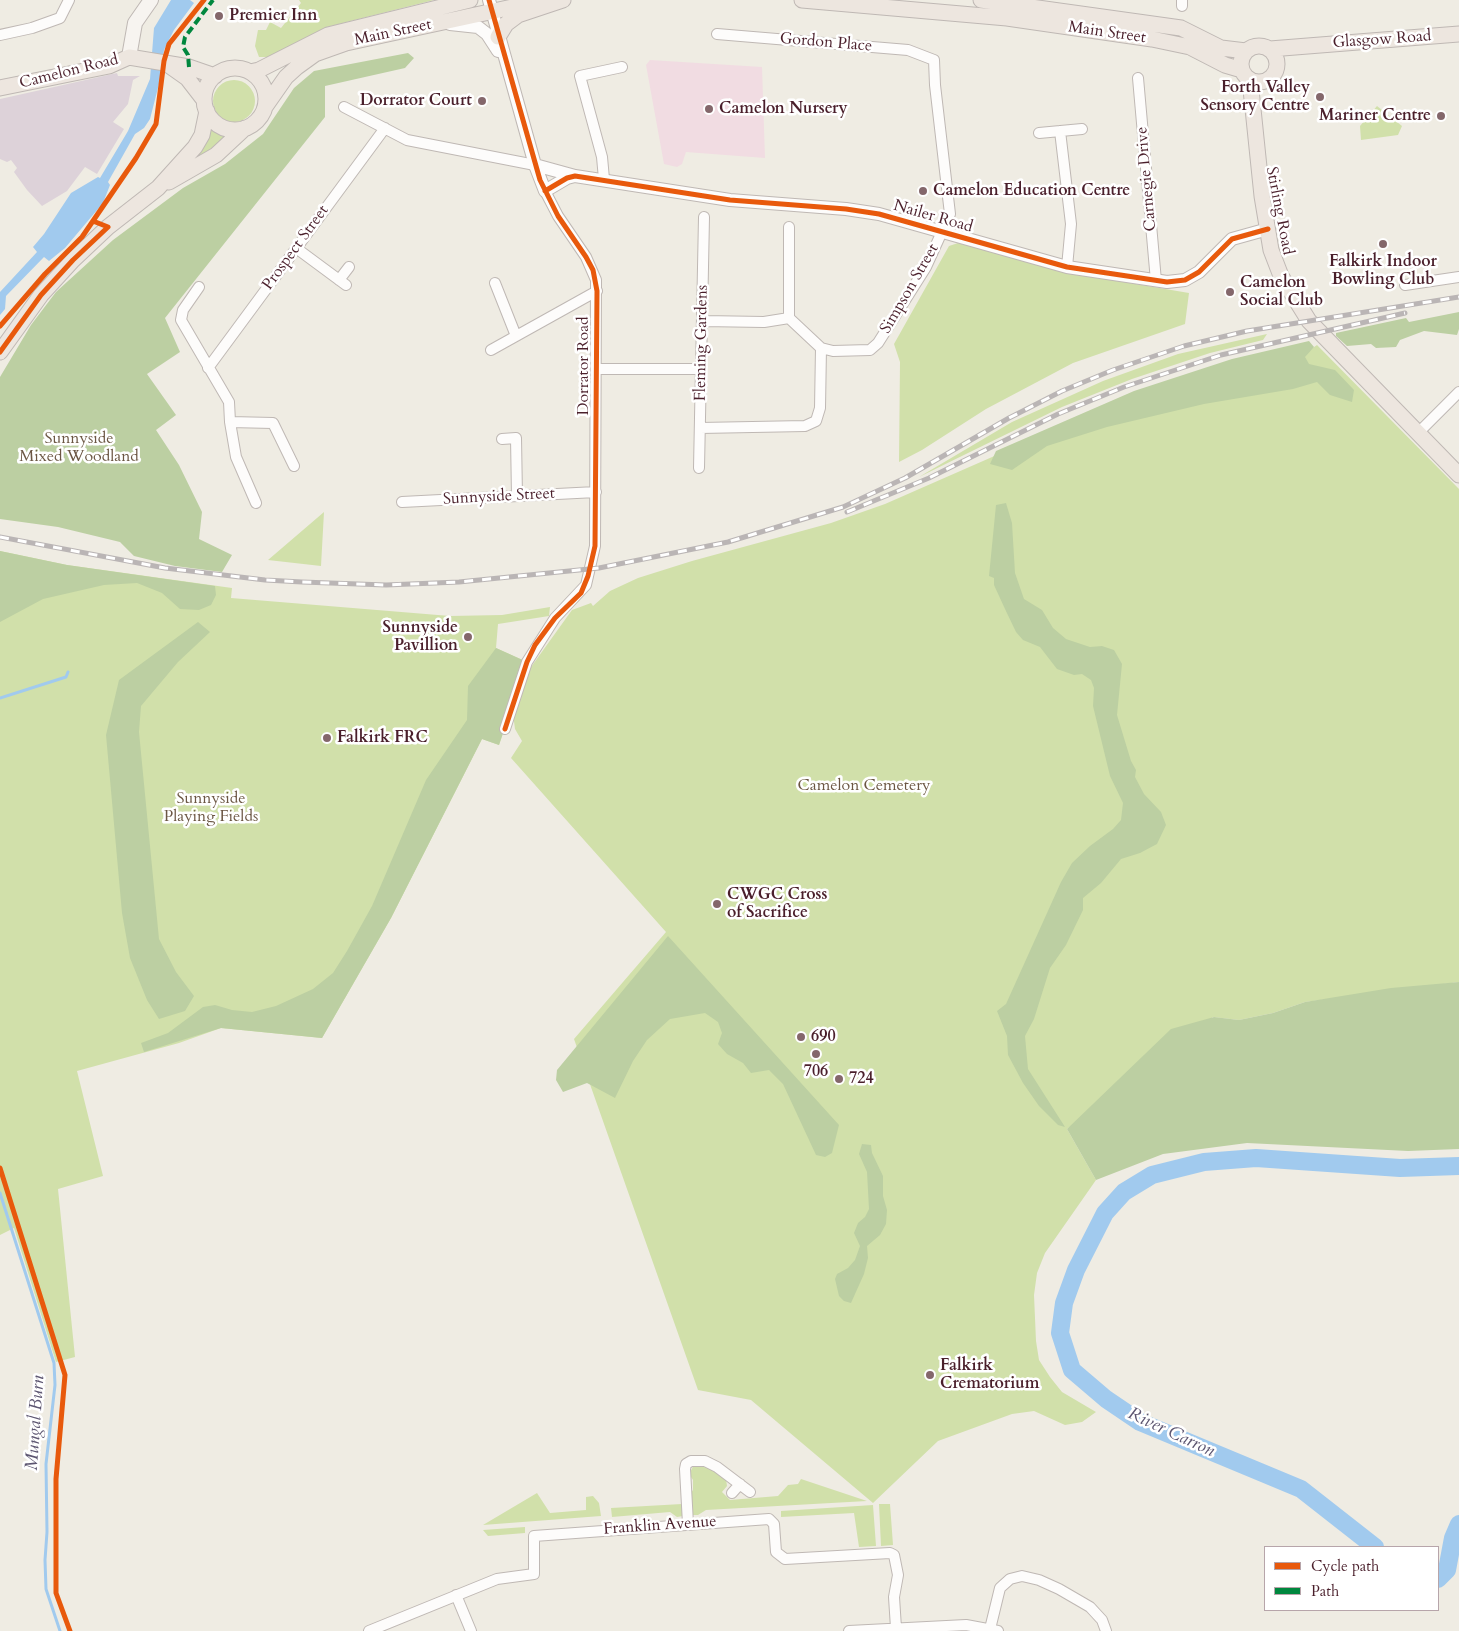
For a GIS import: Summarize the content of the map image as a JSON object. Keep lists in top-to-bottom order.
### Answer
{
  "streets": {
    "main road": [
      "Main Street",
      "Glasgow Road",
      "Camelon Road",
      "Stirling Road"
    ],
    "street": [
      "Gordon Place",
      "Carnegie Drive",
      "Nailer Road",
      "Prospect Street",
      "Simpson Street",
      "Fleming Gardens",
      "Dorrator Road",
      "Sunnyside Street",
      "Franklin Avenue"
    ]
  },
  "crossings": [
    ["Main Street", "Glasgow Road"],
    ["Main Street", "Camelon Road"],
    ["Main Street", "Stirling Road"],
    ["Main Street", "Dorrator Road"],
    ["Glasgow Road", "Stirling Road"],
    ["Gordon Place", "Simpson Street"],
    ["Carnegie Drive", "Nailer Road"],
    ["Stirling Road", "Nailer Road"],
    ["Nailer Road", "Simpson Street"],
    ["Nailer Road", "Dorrator Road"],
    ["Dorrator Road", "Sunnyside Street"]
  ],
  "water": ["Mungal Burn", "River Carron"],
  "parks": ["Sunnyside Mixed Woodland", "Camelon Cemetery", "Sunnyside Playing Fields"],
  "places": [
    "Premier Inn",
    "Forth Valley Sensory Centre",
    "Dorrator Court",
    "Camelon Nursery",
    "Mariner Centre",
    "Camelon Education Centre",
    "Falkirk Indoor Bowling Club",
    "Camelon Social Club",
    "Sunnyside Pavillion",
    "Falkirk FRC",
    "CWGC Cross of Sacrifice",
    "690",
    "706",
    "724",
    "Falkirk Crematorium"
  ],
  "legend": ["Cycle path", "Path"]
}
